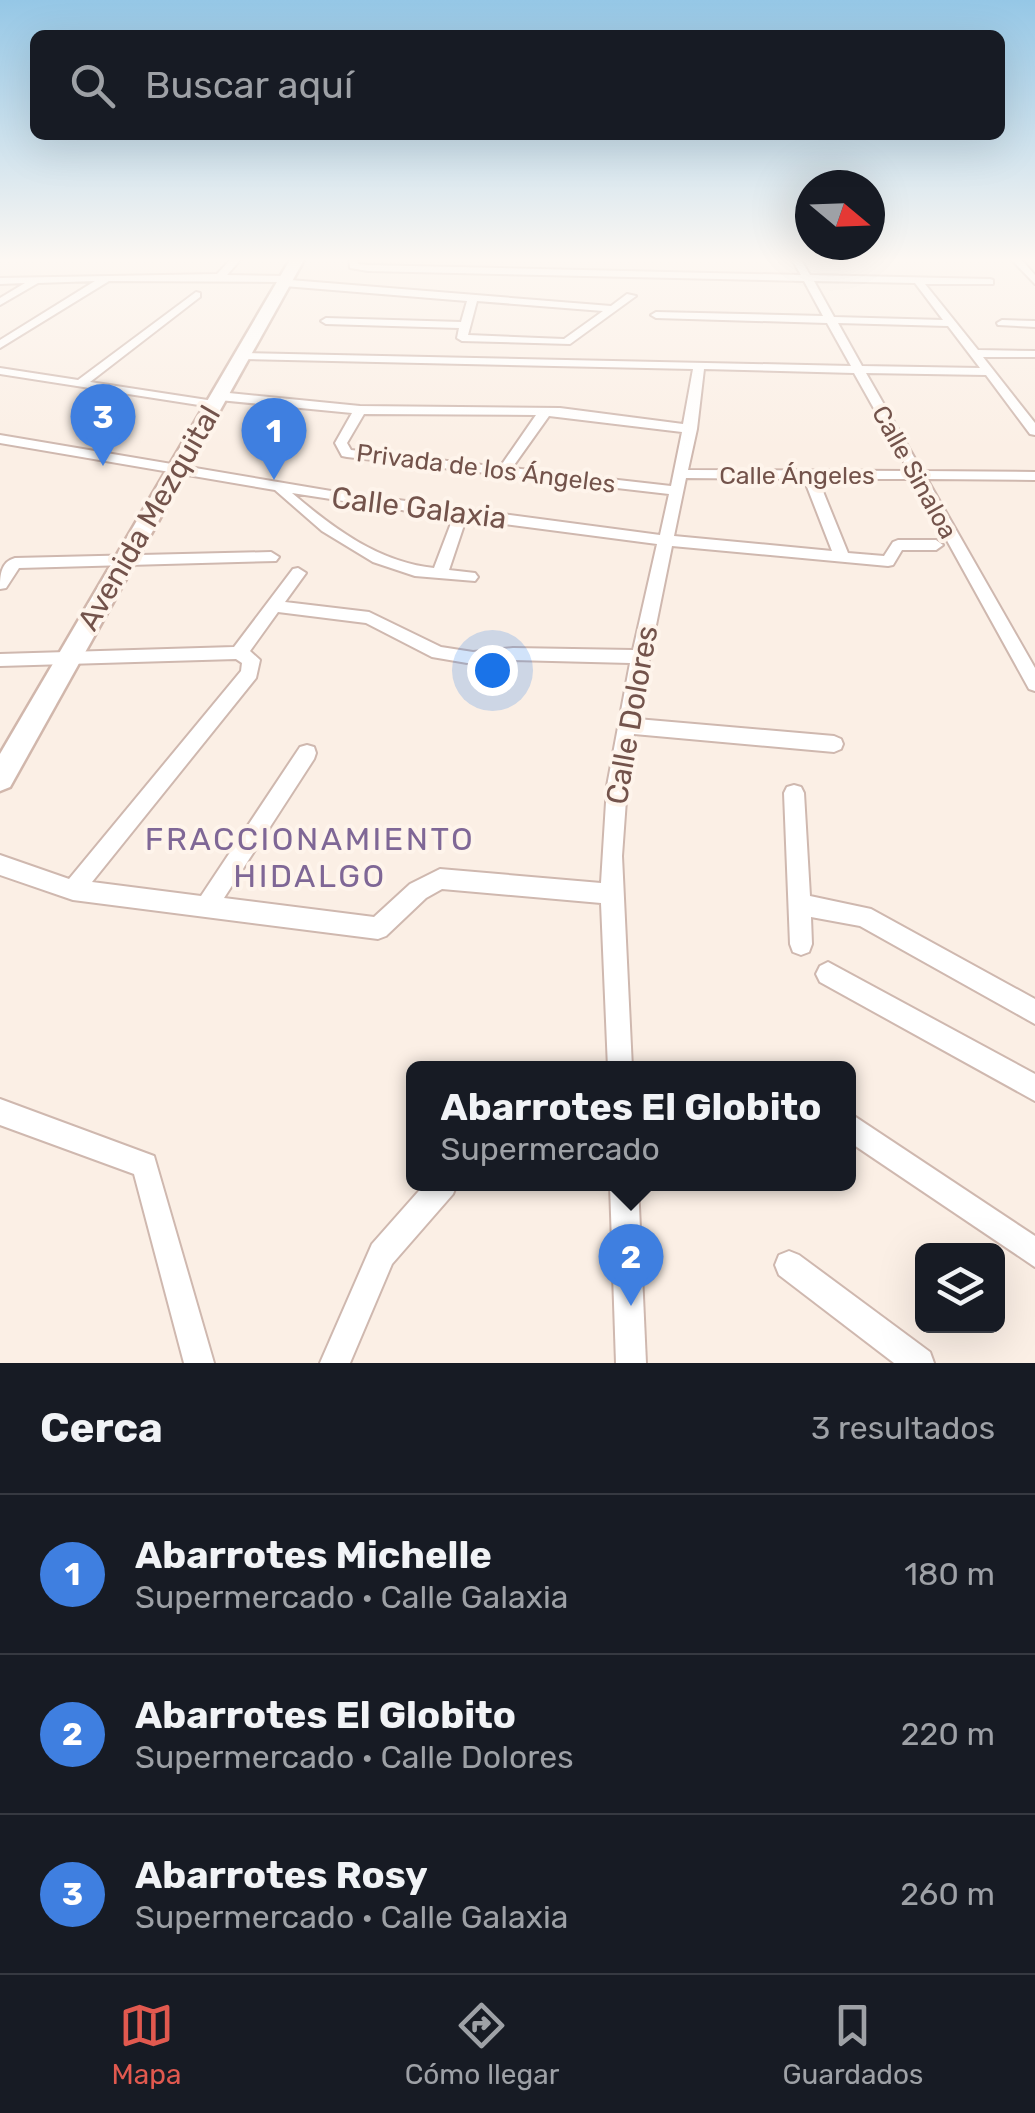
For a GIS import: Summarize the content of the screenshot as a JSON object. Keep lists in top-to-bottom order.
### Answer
{
  "streets": {
    "street": [
      "Privada de los Ángeles",
      "Calle Sinaloa",
      "Calle Ángeles",
      "Calle Galaxia",
      "Avenida Mezquital",
      "Calle Dolores"
    ]
  },
  "crossings": [
    ["Privada de los Ángeles", "Calle Ángeles"],
    ["Privada de los Ángeles", "Calle Dolores"],
    ["Calle Sinaloa", "Calle Ángeles"],
    ["Calle Ángeles", "Calle Dolores"],
    ["Calle Galaxia", "Avenida Mezquital"],
    ["Calle Galaxia", "Calle Dolores"]
  ],
  "districts": ["FRACCIONAMIENTO HIDALGO"],
  "north": "right",
  "page": {
    "search": "Buscar aquí",
    "pins": ["3", "1", "2"],
    "popup": ["Abarrotes El Globito", "Supermercado"],
    "heading": ["Cerca", "3 resultados"],
    "list": [
      {
        "mark": "1",
        "name": "Abarrotes Michelle",
        "note": "Supermercado · Calle Galaxia",
        "value": "180 m"
      },
      {
        "mark": "2",
        "name": "Abarrotes El Globito",
        "note": "Supermercado · Calle Dolores",
        "value": "220 m"
      },
      {
        "mark": "3",
        "name": "Abarrotes Rosy",
        "note": "Supermercado · Calle Galaxia",
        "value": "260 m"
      }
    ],
    "nav": ["Mapa", "Cómo llegar", "Guardados"]
  }
}
